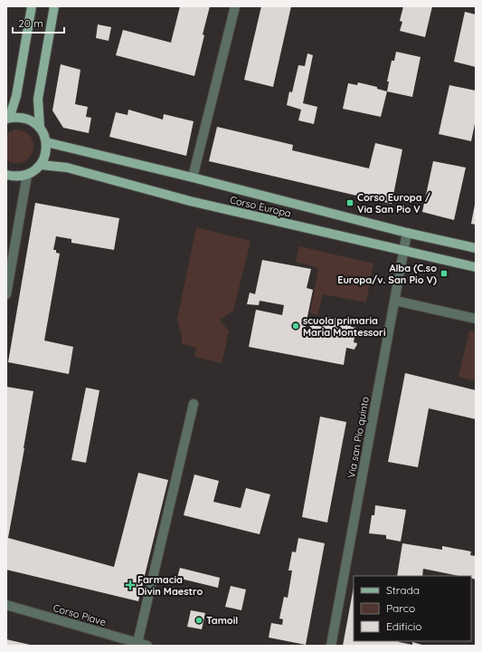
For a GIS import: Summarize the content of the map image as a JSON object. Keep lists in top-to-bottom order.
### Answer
{
  "streets": {
    "main road": ["Corso Europa"],
    "street": ["Via san Pio quinto", "Corso Piave"]
  },
  "crossings": [
    ["Corso Europa", "Via san Pio quinto"]
  ],
  "places": {
    "transit": ["Corso Europa / Via San Pio V", "Alba (C.so Europa/v. San Pio V)"],
    "other": ["scuola primaria Maria Montessori", "Tamoil"],
    "health": ["Farmacia Divin Maestro"]
  },
  "legend": ["Strada", "Parco", "Edificio"],
  "scale_bar": "20 m"
}
